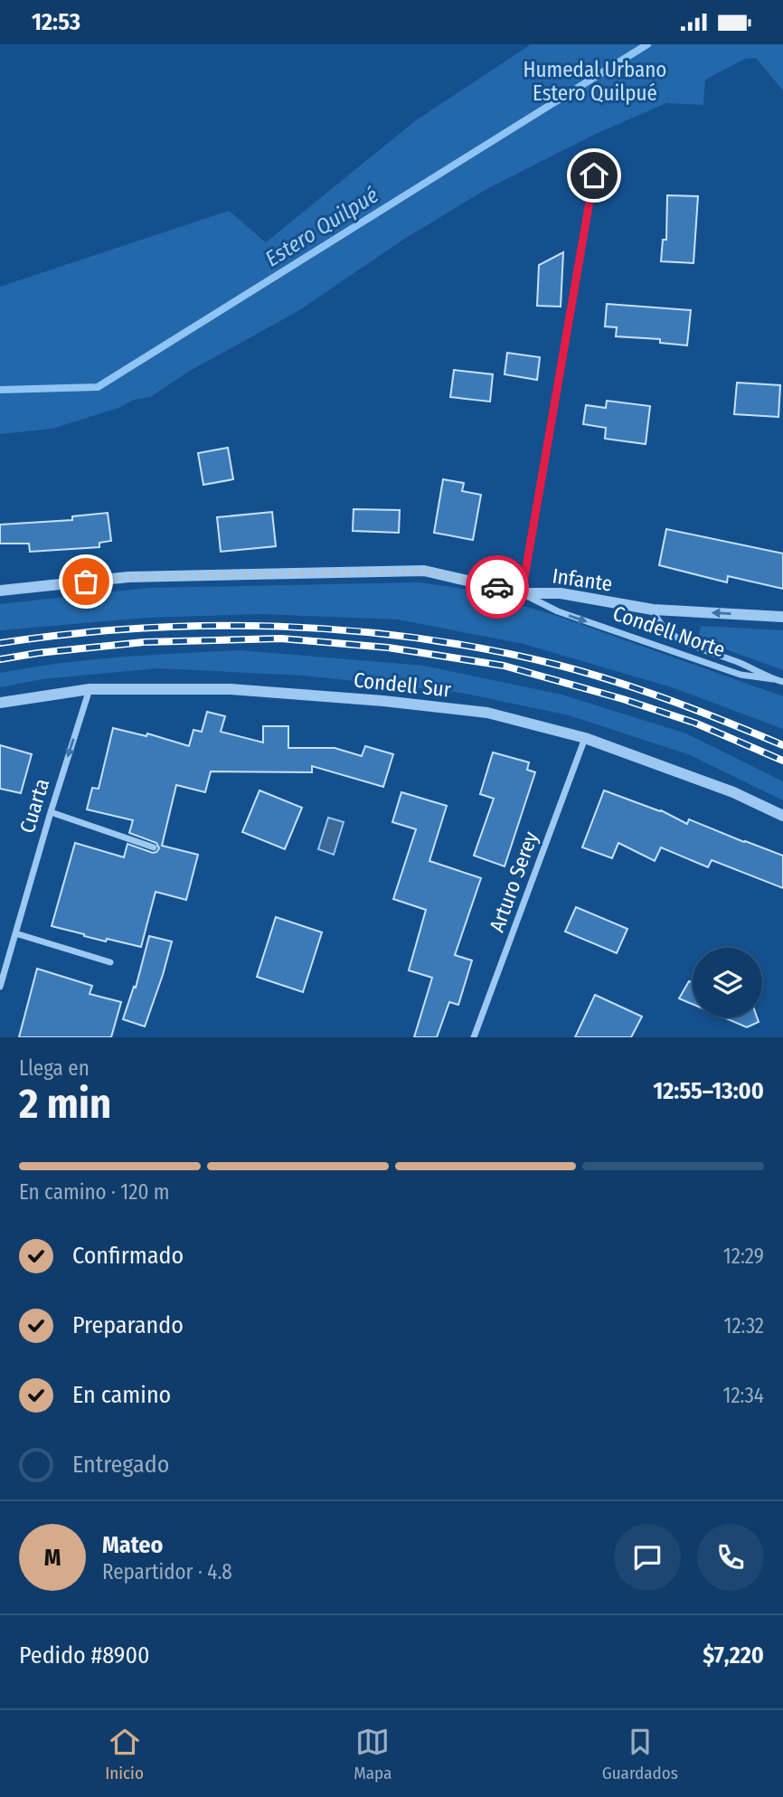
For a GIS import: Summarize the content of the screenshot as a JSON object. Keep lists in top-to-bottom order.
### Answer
{
  "streets": {
    "street": [
      "Infante",
      "Condell Norte",
      "Condell Sur",
      "Cuarta",
      "Arturo Serey"
    ]
  },
  "crossings": [
    ["Infante", "Condell Norte"],
    ["Condell Sur", "Cuarta"],
    ["Condell Sur", "Arturo Serey"]
  ],
  "one_way": ["Cuarta"],
  "water": ["Estero Quilpué"],
  "parks": ["Humedal Urbano Estero Quilpué"],
  "page": {
    "status": "12:53",
    "heading": ["2 min", "Llega en", "12:55–13:00"],
    "panel": [
      "Mateo",
      "Repartidor · 4.8",
      "Pedido #8900",
      "$7,220"
    ],
    "bar": "En camino · 120 m",
    "list": [
      ["Confirmado", "12:29"],
      ["Preparando", "12:32"],
      ["En camino", "12:34"],
      "Entregado"
    ],
    "round": "M",
    "tabs": ["Inicio", "Mapa", "Guardados"]
  }
}
